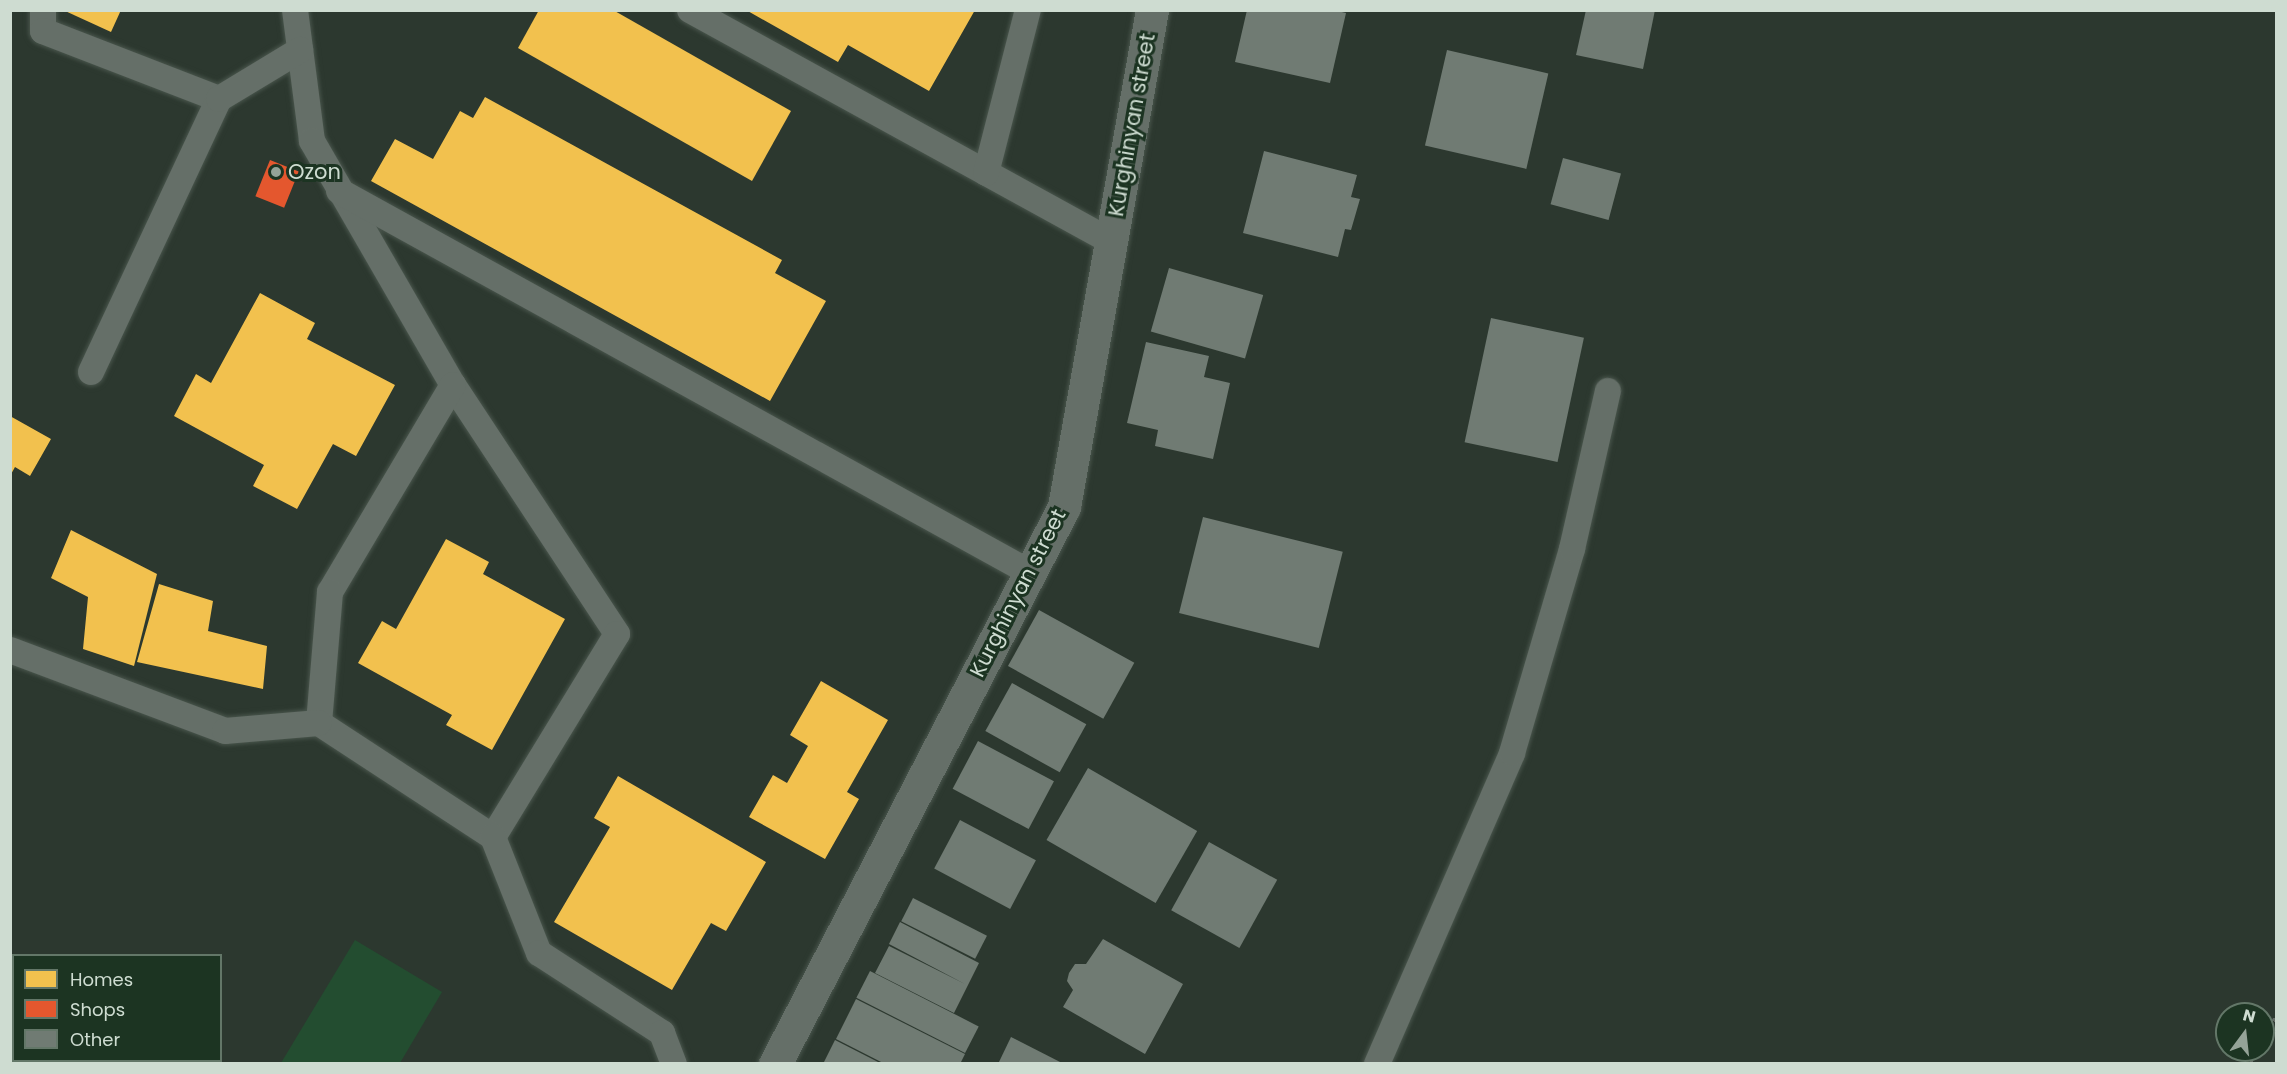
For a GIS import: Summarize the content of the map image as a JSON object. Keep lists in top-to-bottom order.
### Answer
{
  "streets": {
    "street": ["Kurghinyan street"]
  },
  "places": ["Ozon"],
  "legend": ["Homes", "Shops", "Other"],
  "north": "top"
}
